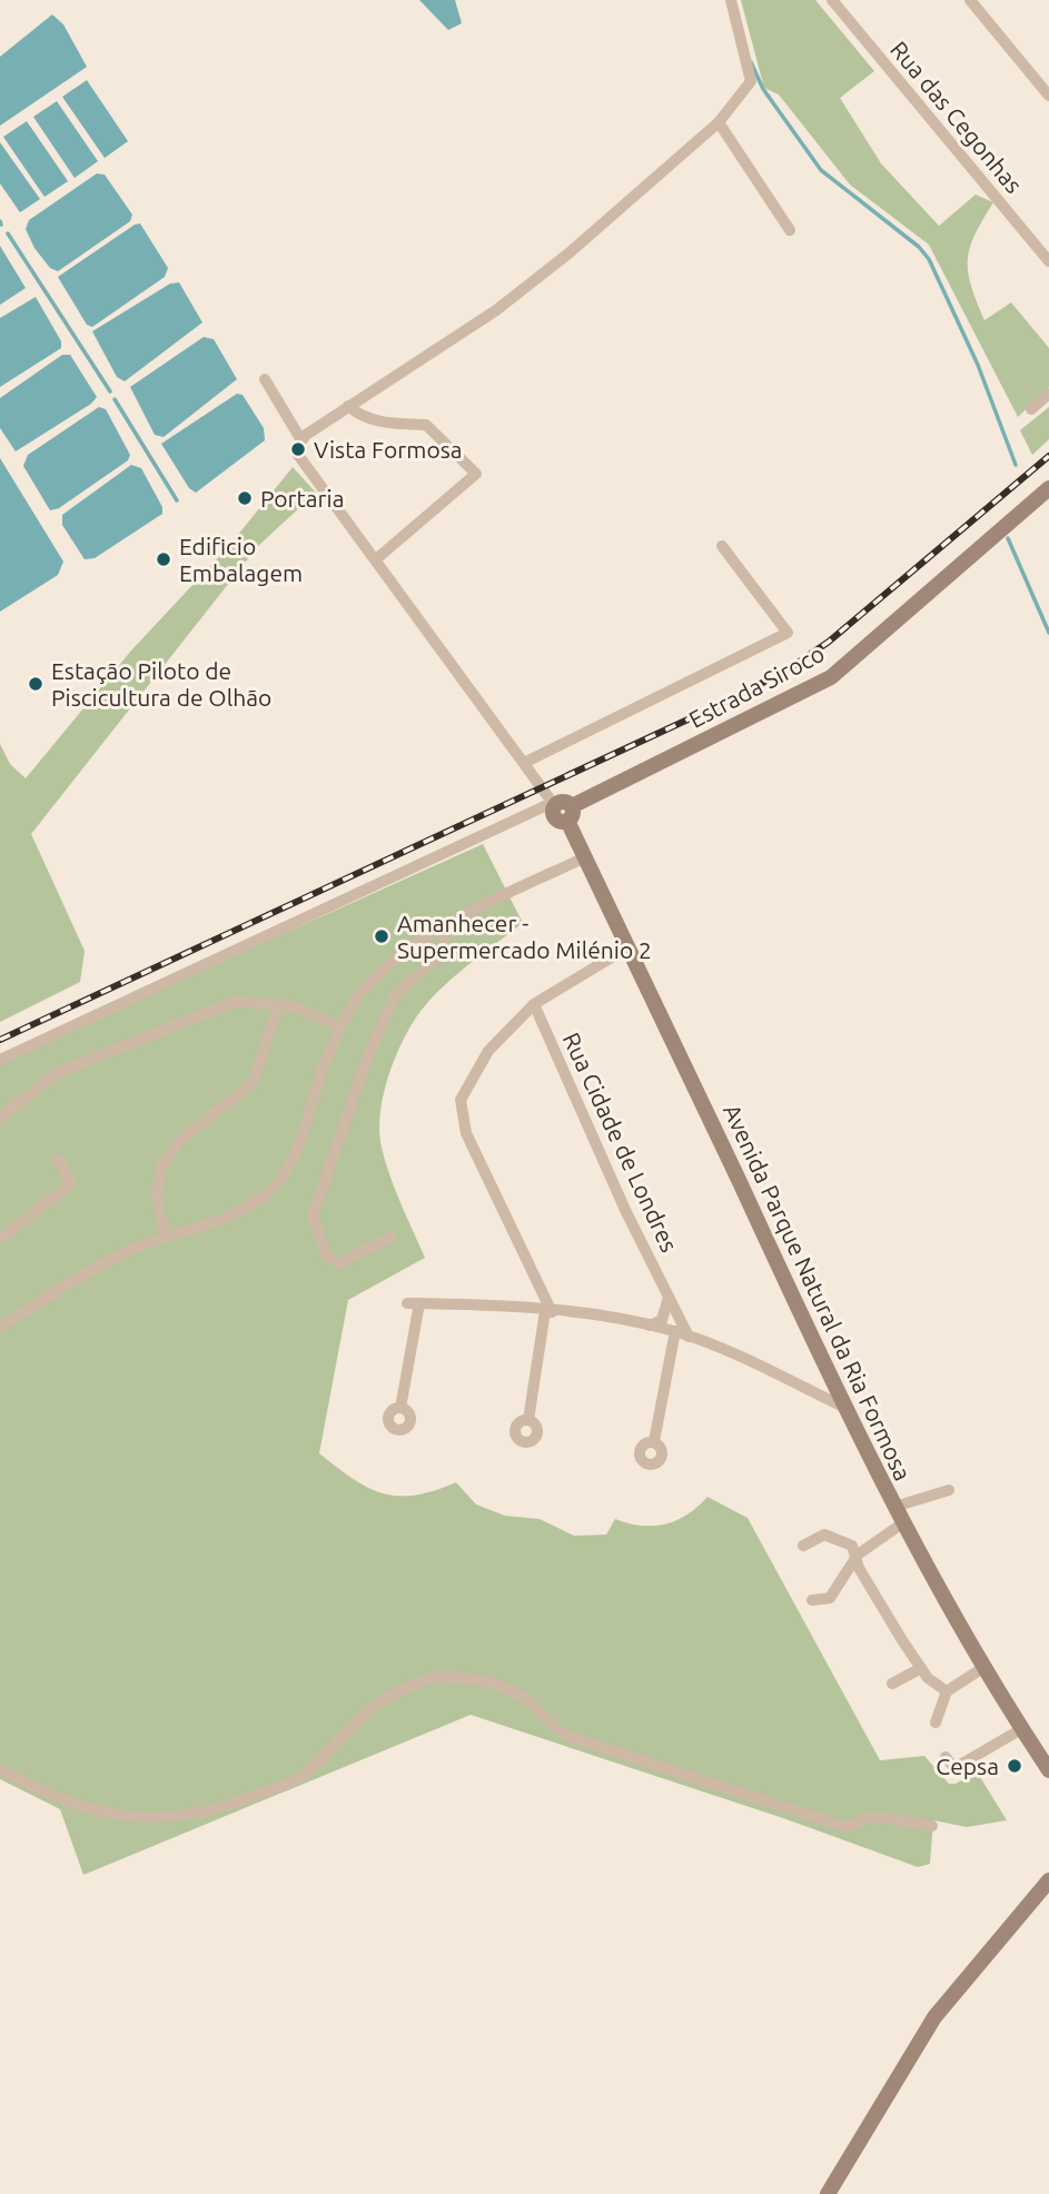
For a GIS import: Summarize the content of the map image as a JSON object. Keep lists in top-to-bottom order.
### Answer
{
  "streets": {
    "street": [
      "Rua das Cegonhas",
      "Estrada Siroco",
      "Rua Cidade de Londres",
      "Avenida Parque Natural da Ria Formosa"
    ]
  },
  "crossings": [
    ["Estrada Siroco", "Avenida Parque Natural da Ria Formosa"]
  ],
  "places": [
    "Vista Formosa",
    "Portaria",
    "Edificio Embalagem",
    "Estação Piloto de Piscicultura de Olhão",
    "Amanhecer - Supermercado Milénio 2",
    "Cepsa"
  ]
}
